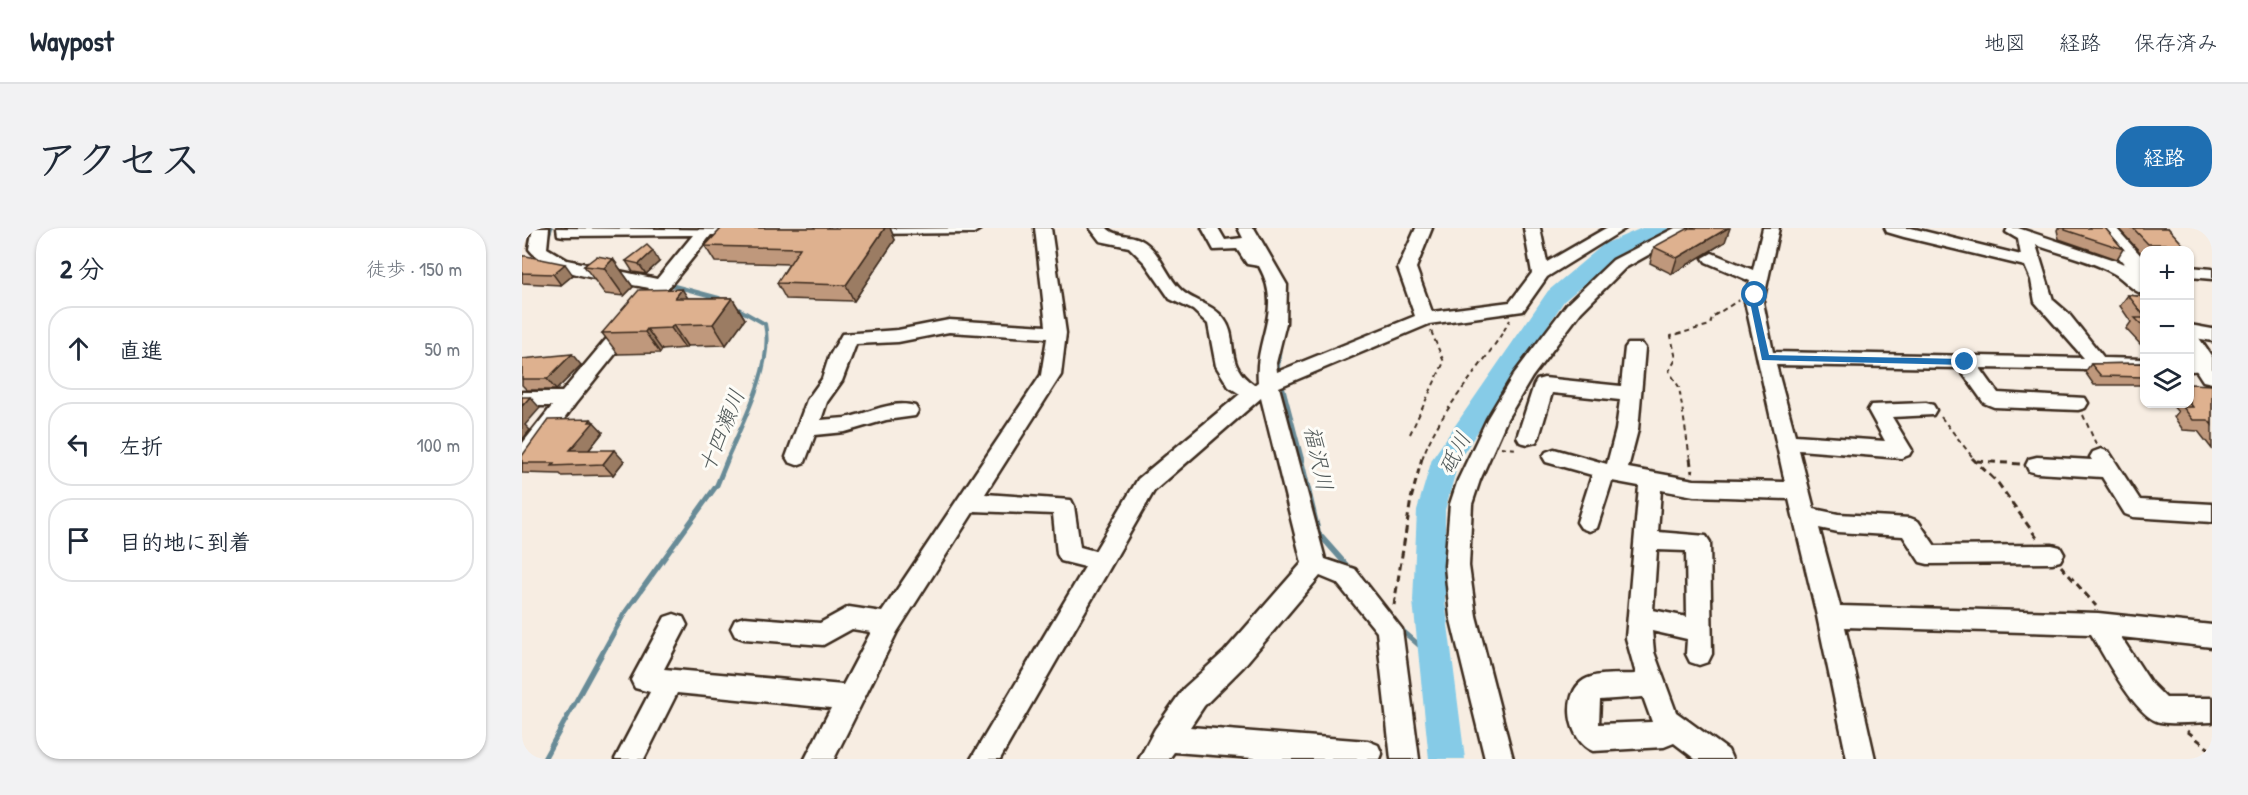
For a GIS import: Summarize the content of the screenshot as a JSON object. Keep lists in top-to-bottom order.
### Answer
{
  "water": ["十四瀬川", "砥川", "福沢川"],
  "page": {
    "header": "Waypost",
    "nav": ["地図", "経路", "保存済み"],
    "title": "アクセス",
    "buttons": "経路",
    "heading": ["2 分", "徒歩 · 150 m"],
    "map_buttons": ["+", "−"],
    "list": [
      ["直進", "50 m"],
      ["左折", "100 m"],
      "目的地に到着"
    ]
  }
}
